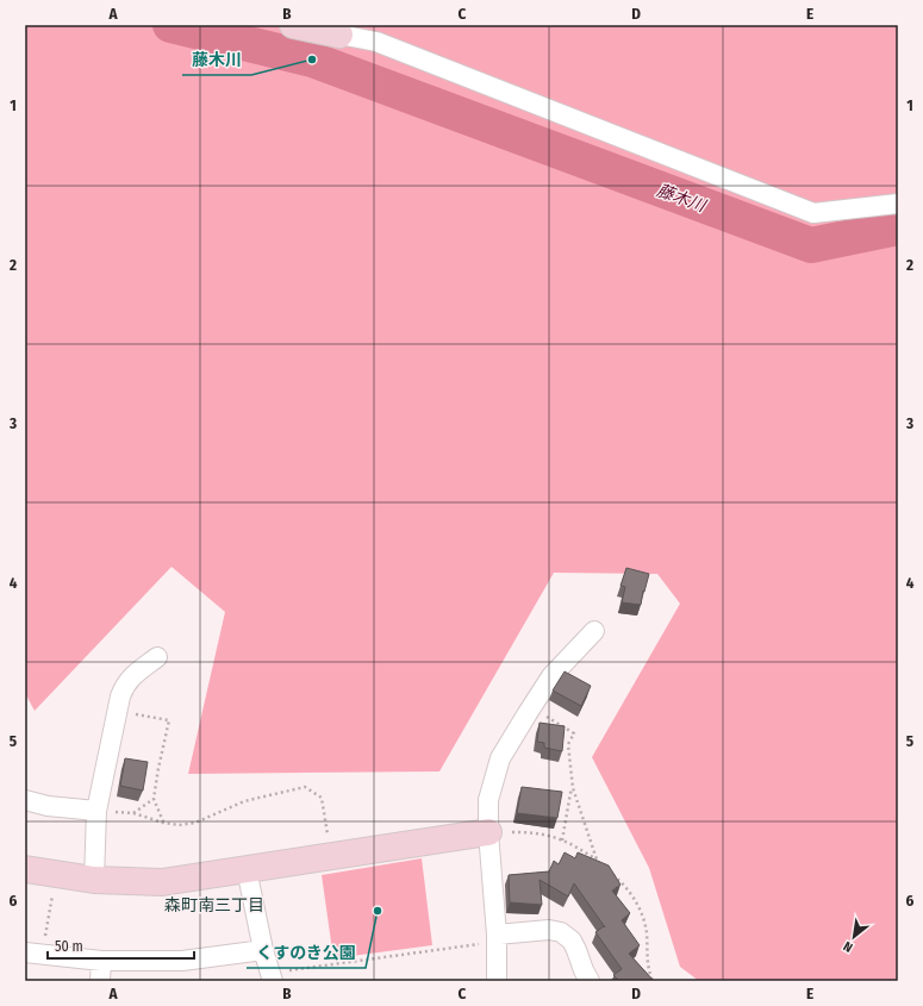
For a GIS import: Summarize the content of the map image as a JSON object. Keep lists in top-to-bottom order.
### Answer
{
  "districts": ["森町南三丁目"],
  "water": ["藤木川"],
  "places": ["藤木川", "くすのき公園"],
  "scale_bar": "50 m",
  "north": "bottom left",
  "grid": {
    "columns": [
      "A",
      "B",
      "C",
      "D",
      "E"
    ],
    "rows": [
      "1",
      "2",
      "3",
      "4",
      "5",
      "6"
    ]
  }
}
